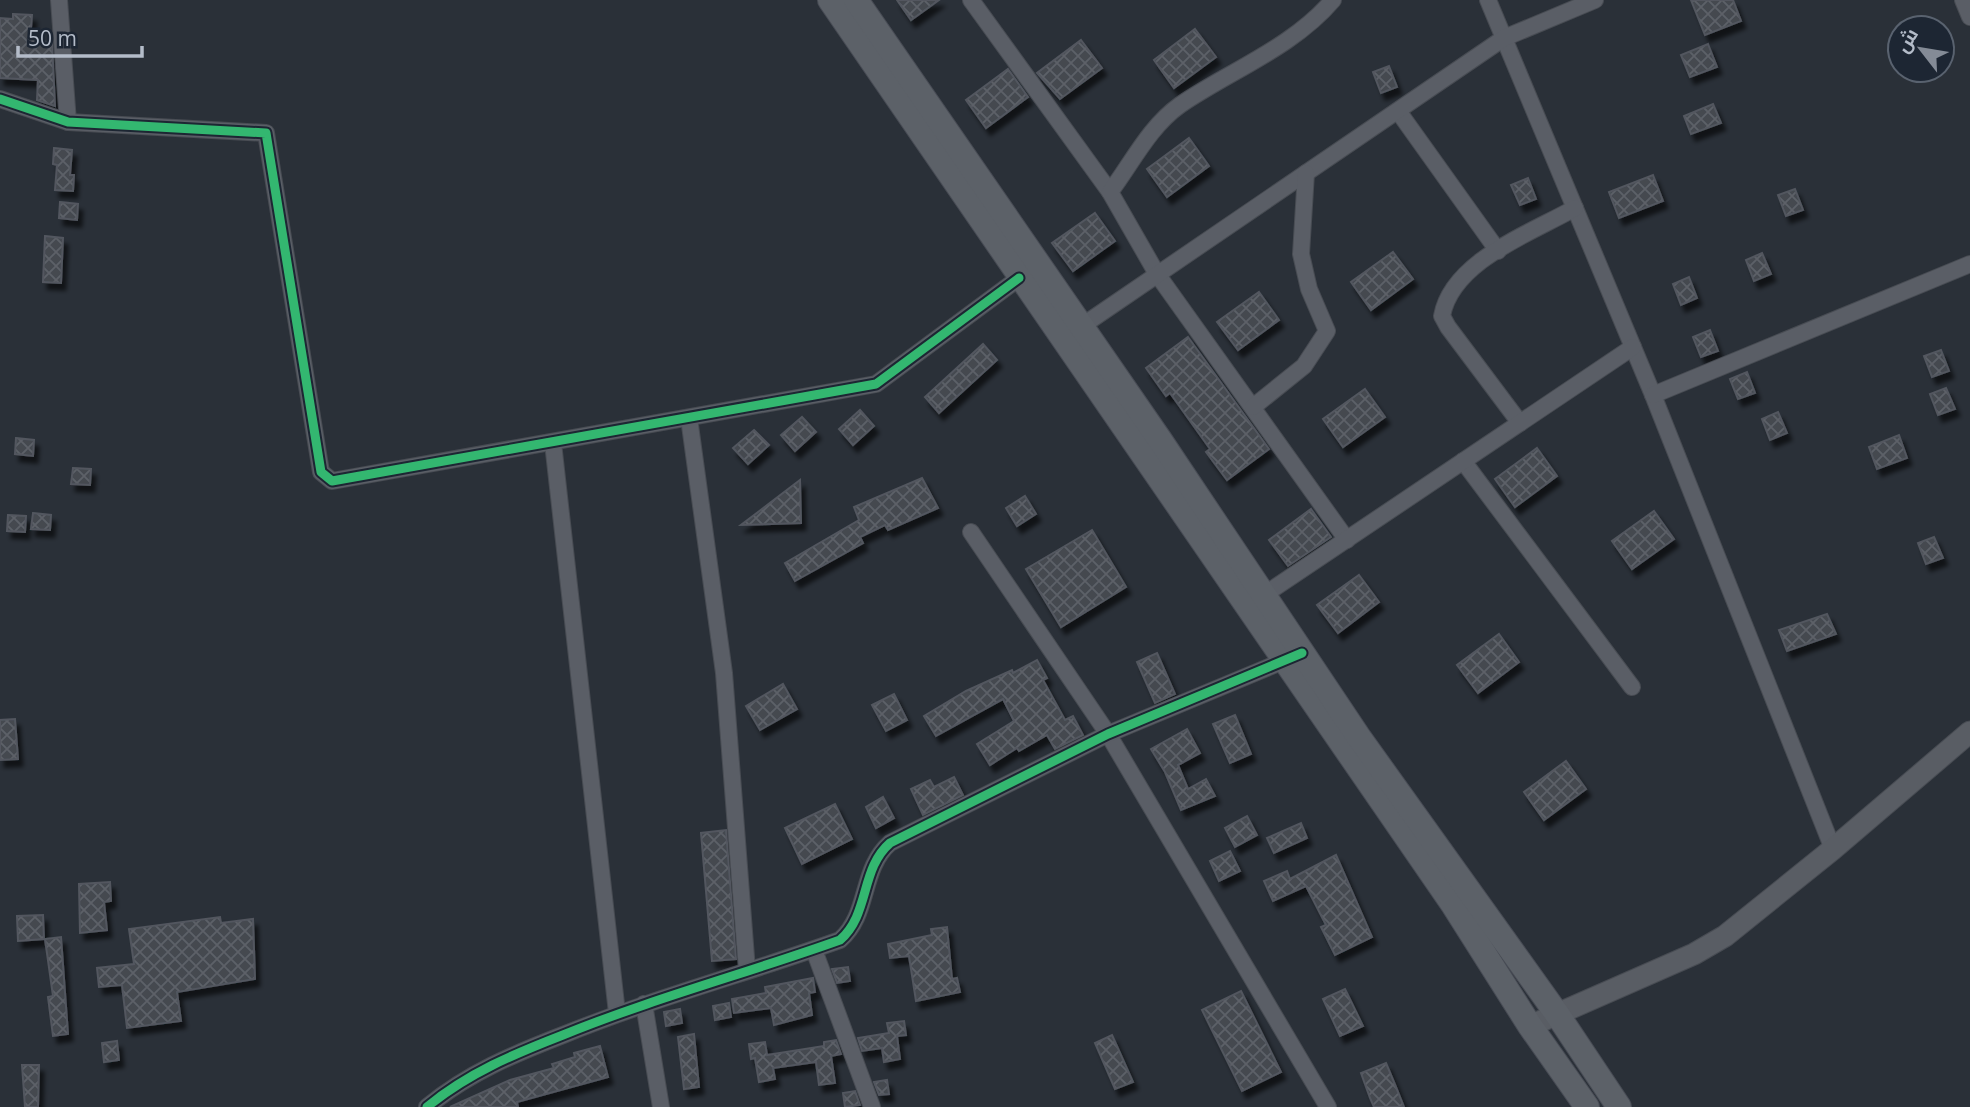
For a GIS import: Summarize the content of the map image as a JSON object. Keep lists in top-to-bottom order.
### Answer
{
  "scale_bar": "50 m",
  "north": "top left"
}
